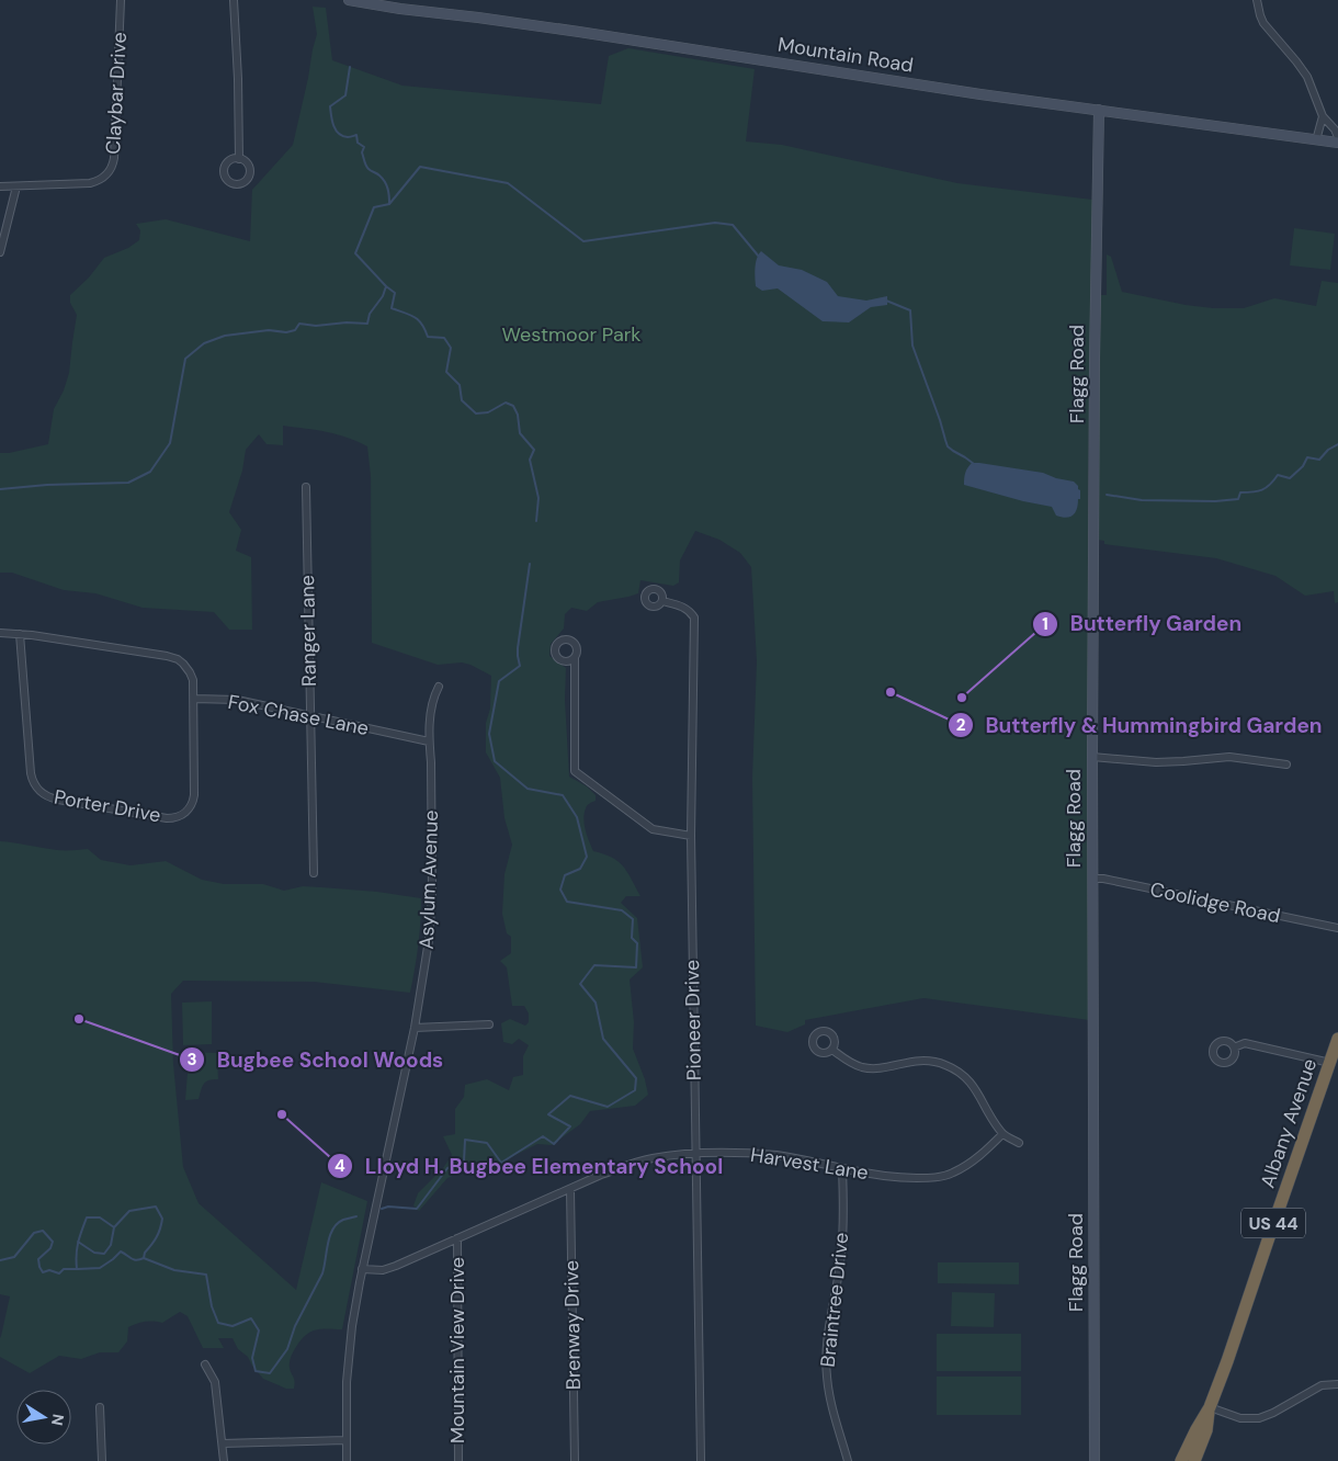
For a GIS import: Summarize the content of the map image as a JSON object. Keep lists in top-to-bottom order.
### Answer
{
  "streets": {
    "highway": ["Albany Avenue", "US 44"],
    "street": [
      "Mountain Road",
      "Claybar Drive",
      "Flagg Road",
      "Ranger Lane",
      "Fox Chase Lane",
      "Porter Drive",
      "Asylum Avenue",
      "Coolidge Road",
      "Pioneer Drive",
      "Harvest Lane",
      "Braintree Drive",
      "Brenway Drive",
      "Mountain View Drive"
    ]
  },
  "crossings": [
    ["Mountain Road", "Flagg Road"],
    ["Flagg Road", "Coolidge Road"],
    ["Ranger Lane", "Fox Chase Lane"],
    ["Fox Chase Lane", "Porter Drive"],
    ["Fox Chase Lane", "Asylum Avenue"],
    ["Asylum Avenue", "Harvest Lane"],
    ["Pioneer Drive", "Harvest Lane"],
    ["Harvest Lane", "Braintree Drive"],
    ["Harvest Lane", "Brenway Drive"],
    ["Harvest Lane", "Mountain View Drive"]
  ],
  "parks": ["Westmoor Park"],
  "places": [
    "Butterfly & Hummingbird Garden",
    "Butterfly Garden",
    "Bugbee School Woods",
    "Lloyd H. Bugbee Elementary School"
  ],
  "north": "right"
}
